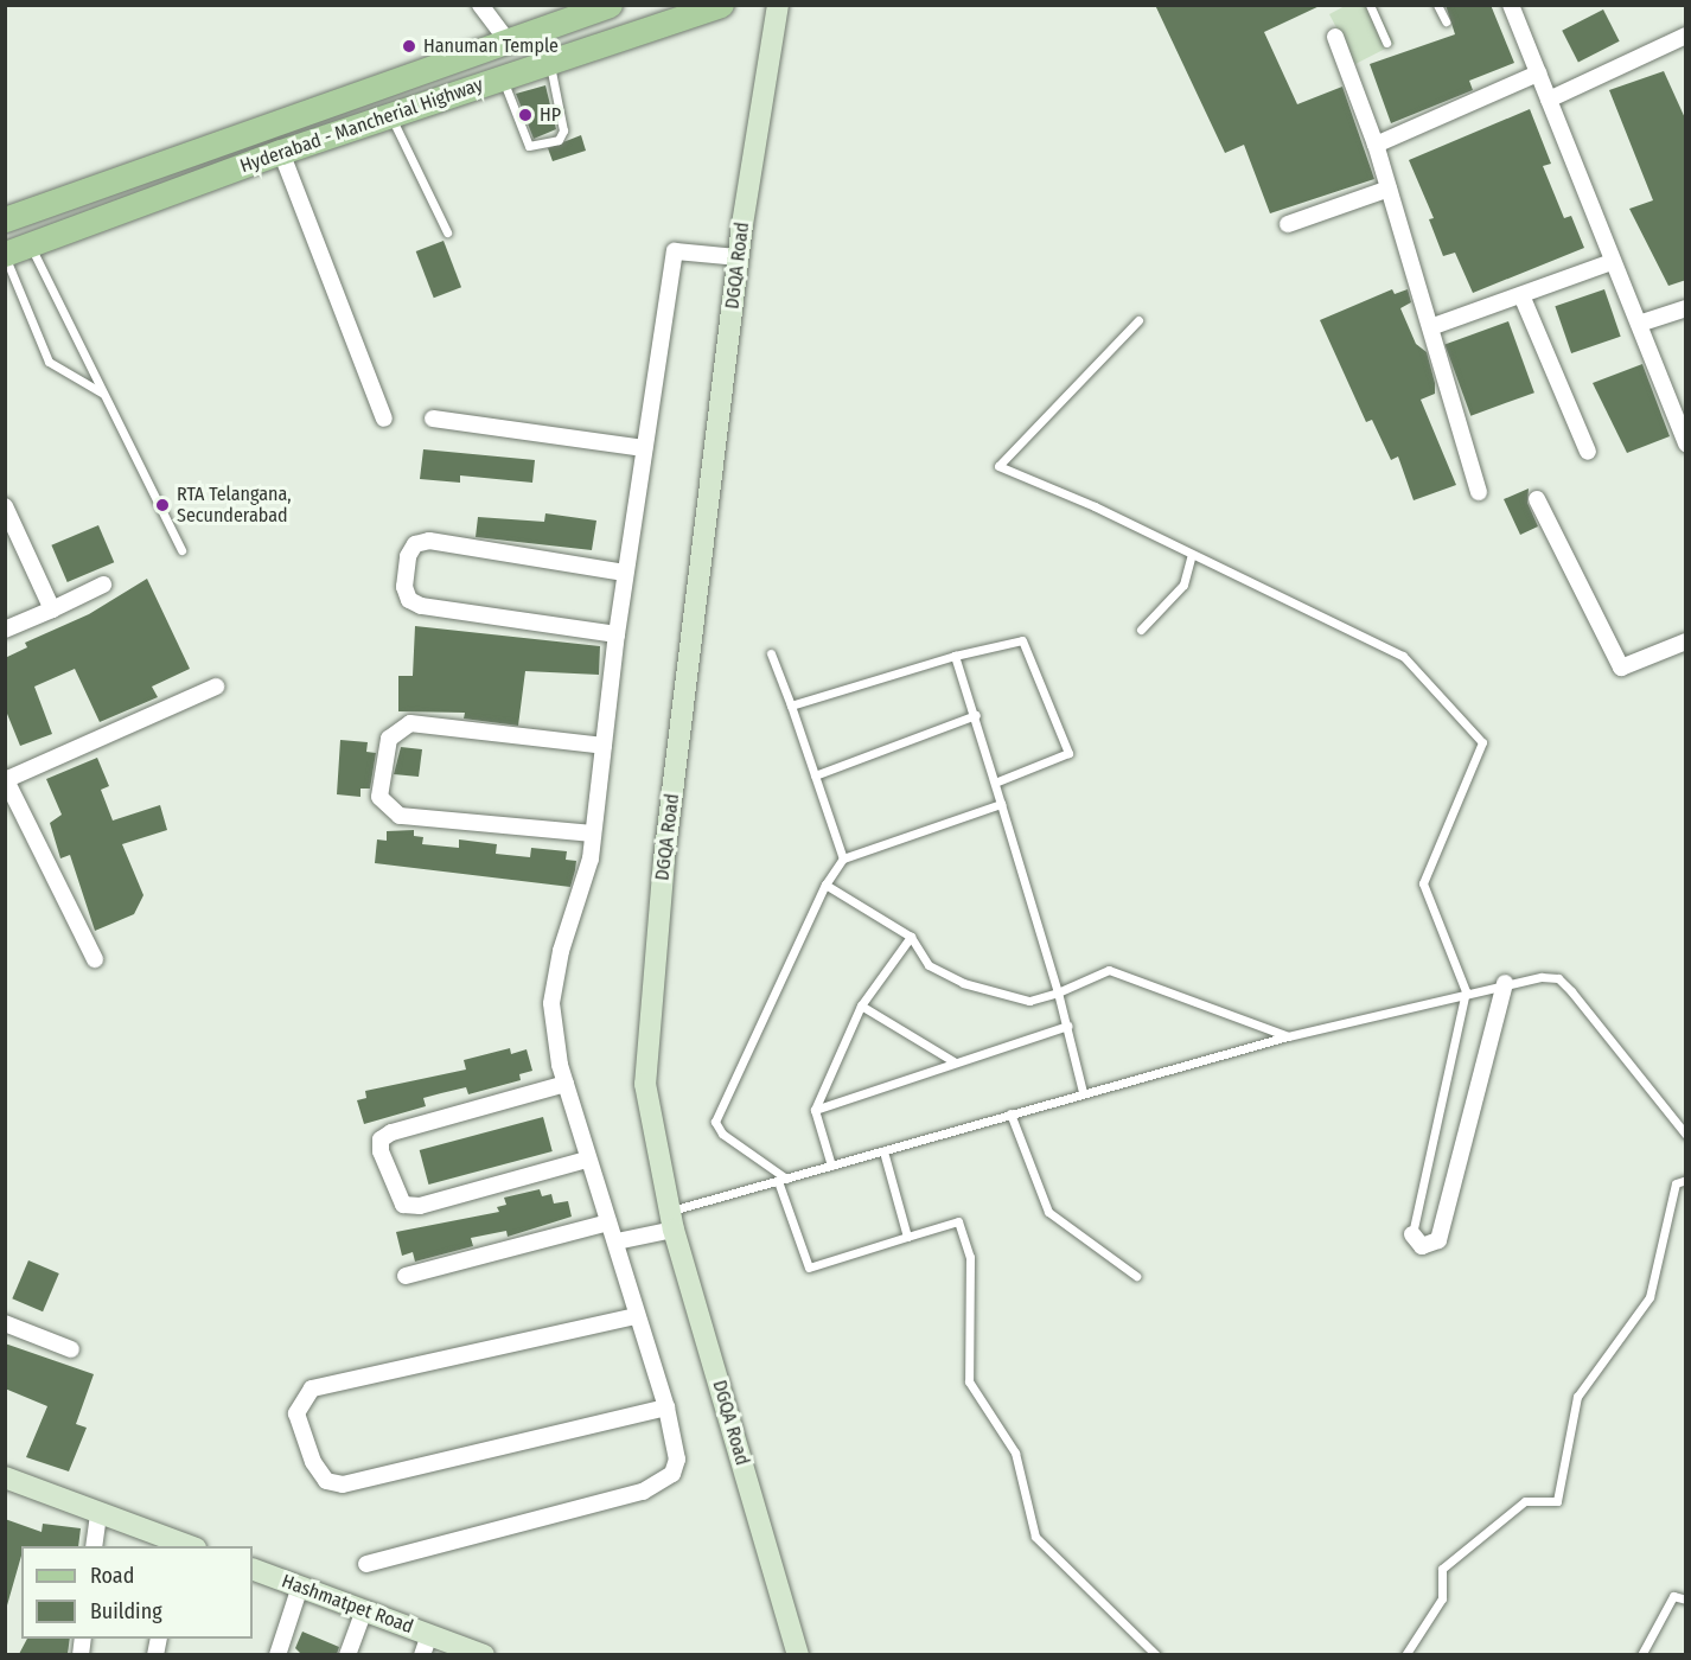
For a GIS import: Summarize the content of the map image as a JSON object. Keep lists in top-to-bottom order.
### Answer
{
  "streets": {
    "main road": ["Hyderabad - Mancherial Highway", "DGQA Road", "Hashmatpet Road"]
  },
  "places": ["Hanuman Temple", "HP", "RTA Telangana, Secunderabad"],
  "legend": ["Road", "Building"]
}
